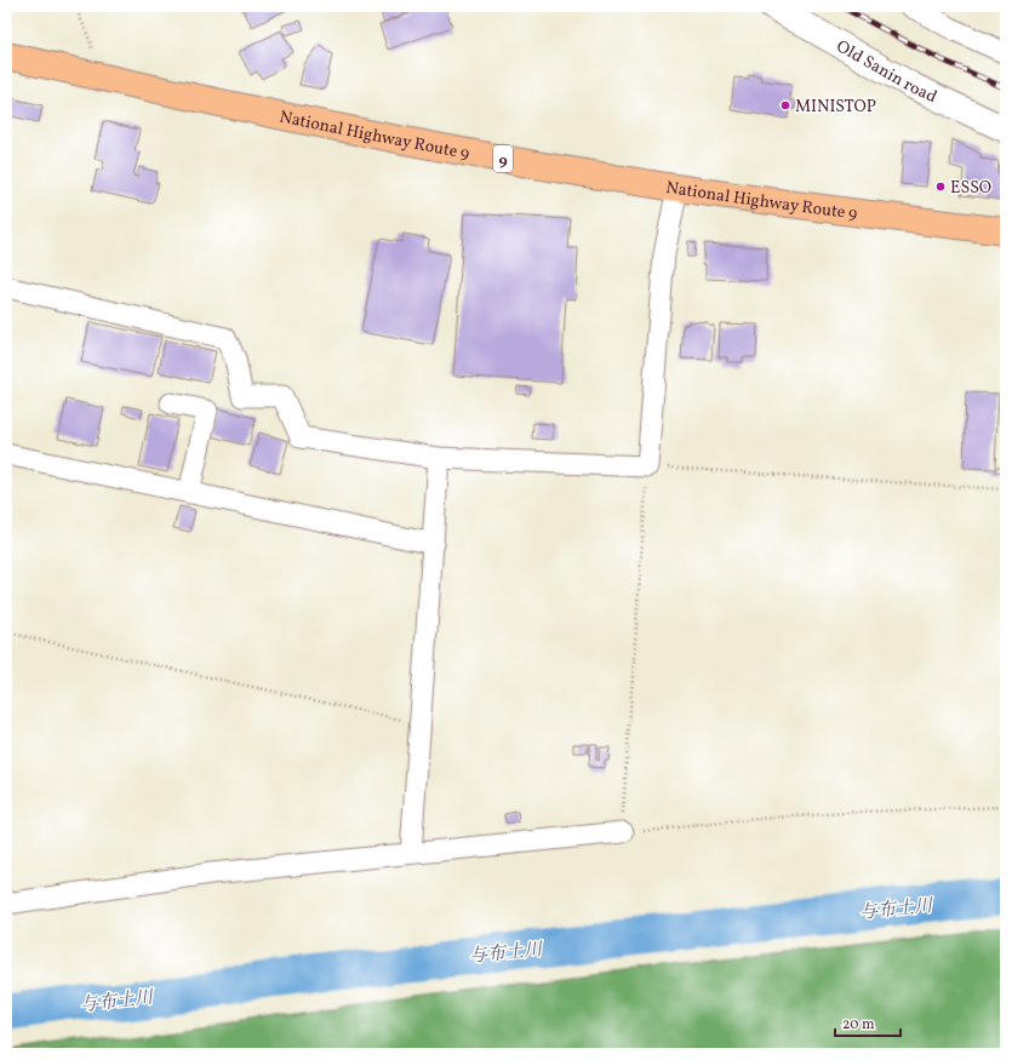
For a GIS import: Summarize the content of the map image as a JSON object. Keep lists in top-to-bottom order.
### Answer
{
  "streets": {
    "highway": ["National Highway Route 9", "9"],
    "street": ["Old Sanin road"]
  },
  "water": ["与布土川"],
  "places": ["MINISTOP", "ESSO"],
  "scale_bar": "20 m"
}
